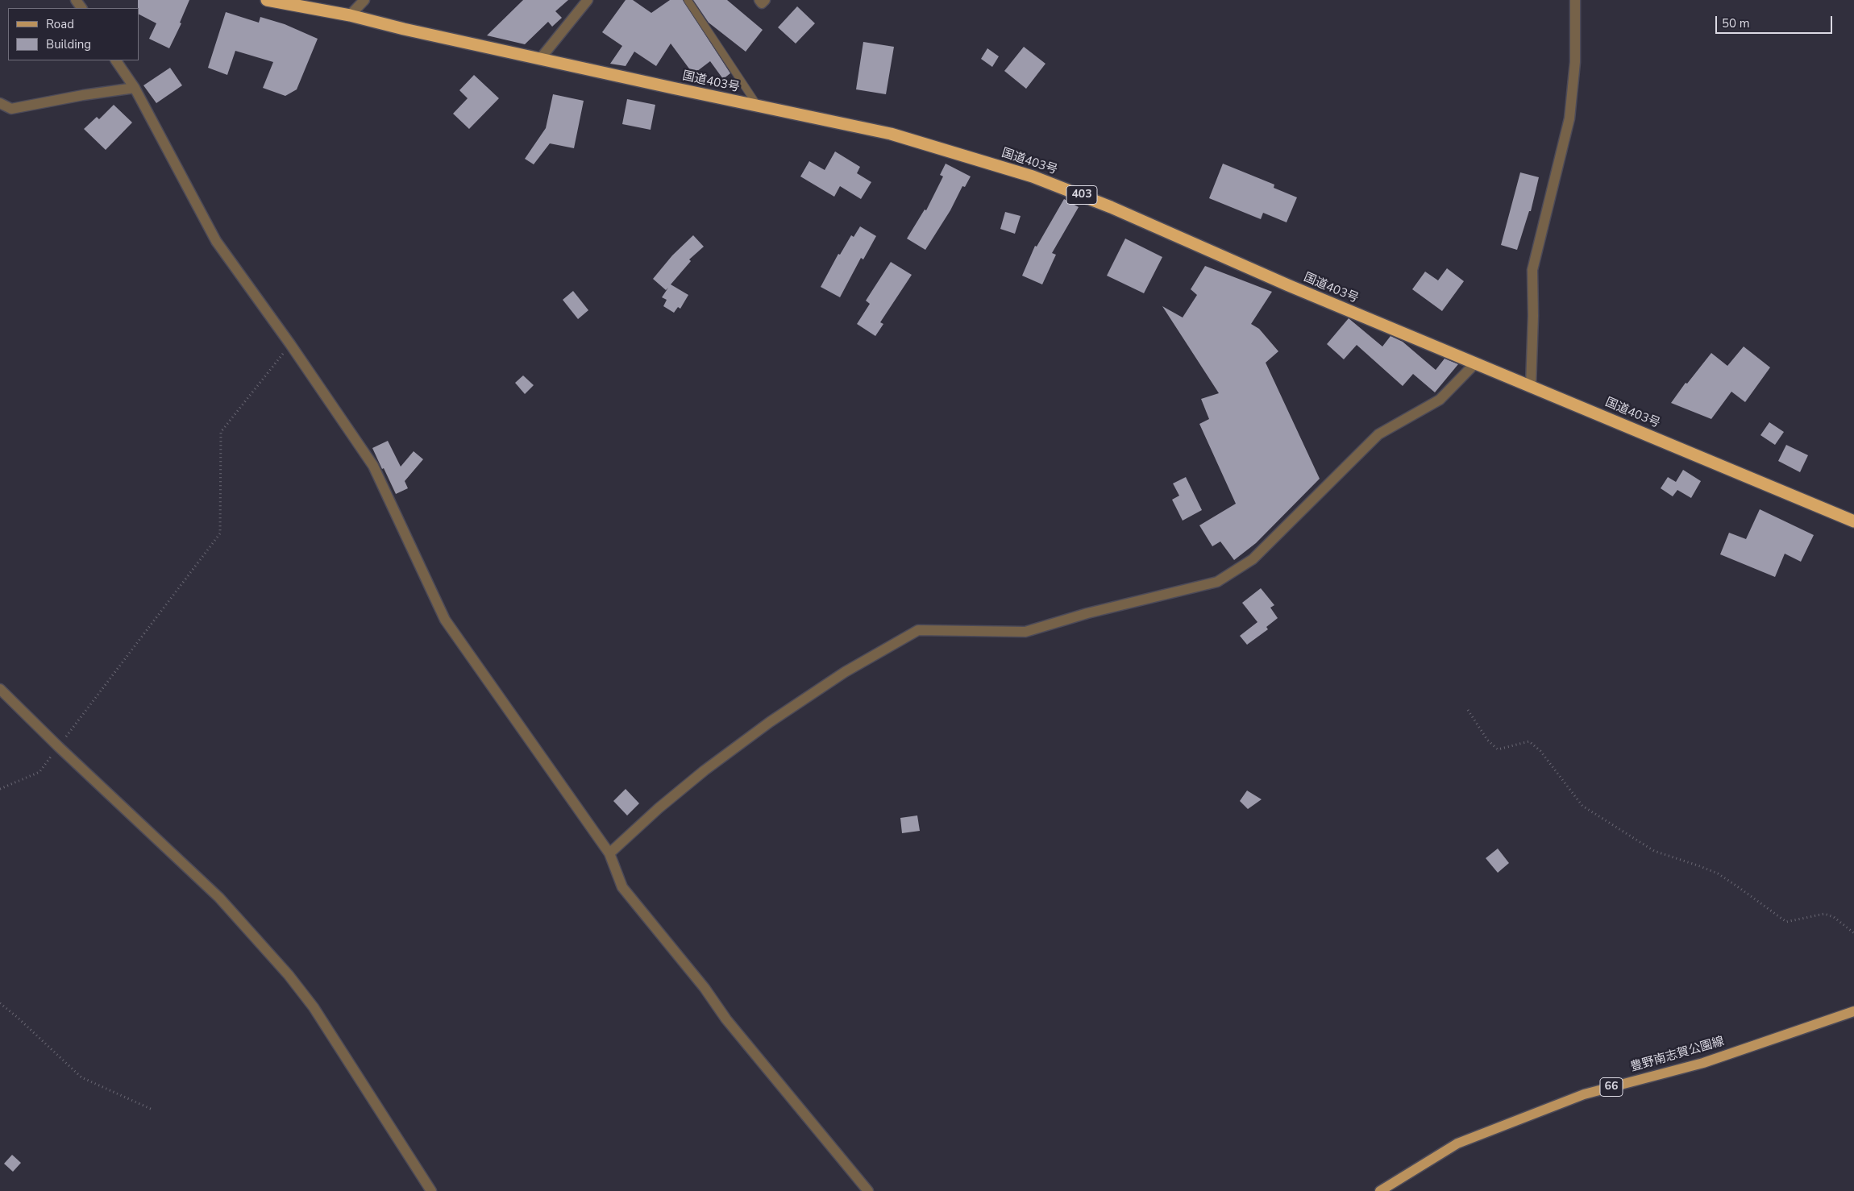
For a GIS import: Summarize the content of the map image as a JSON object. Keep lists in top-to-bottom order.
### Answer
{
  "streets": {
    "highway": ["国道403号", "403"],
    "main road": ["豊野南志賀公園線", "66"]
  },
  "legend": ["Road", "Building"],
  "scale_bar": "50 m"
}
